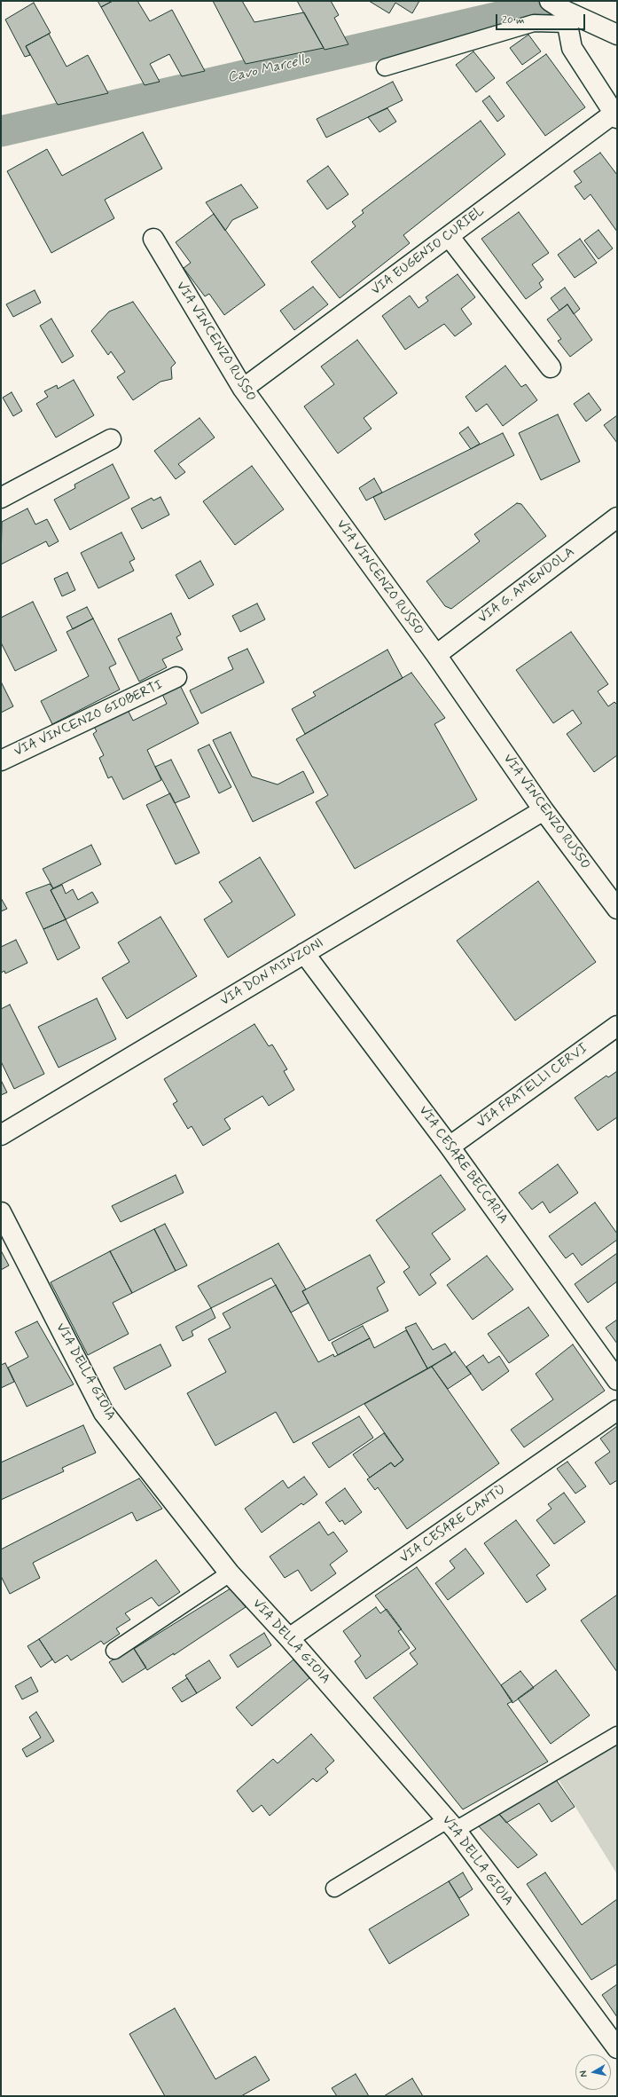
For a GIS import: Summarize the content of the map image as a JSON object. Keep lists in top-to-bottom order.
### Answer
{
  "streets": {
    "street": [
      "VIA EUGENIO CURIEL",
      "VIA VINCENZO RUSSO",
      "VIA G. AMENDOLA",
      "VIA VINCENZO GIOBERTI",
      "VIA DON MINZONI",
      "VIA FRATELLI CERVI",
      "VIA CESARE BECCARIA",
      "VIA DELLA GIOIA",
      "VIA CESARE CANTÙ"
    ]
  },
  "crossings": [
    ["VIA EUGENIO CURIEL", "VIA VINCENZO RUSSO"],
    ["VIA VINCENZO RUSSO", "VIA G. AMENDOLA"],
    ["VIA VINCENZO RUSSO", "VIA DON MINZONI"],
    ["VIA DON MINZONI", "VIA CESARE BECCARIA"],
    ["VIA FRATELLI CERVI", "VIA CESARE BECCARIA"],
    ["VIA DELLA GIOIA", "VIA CESARE CANTÙ"]
  ],
  "water": ["Cavo Marcello"],
  "scale_bar": "20 m",
  "north": "left"
}
